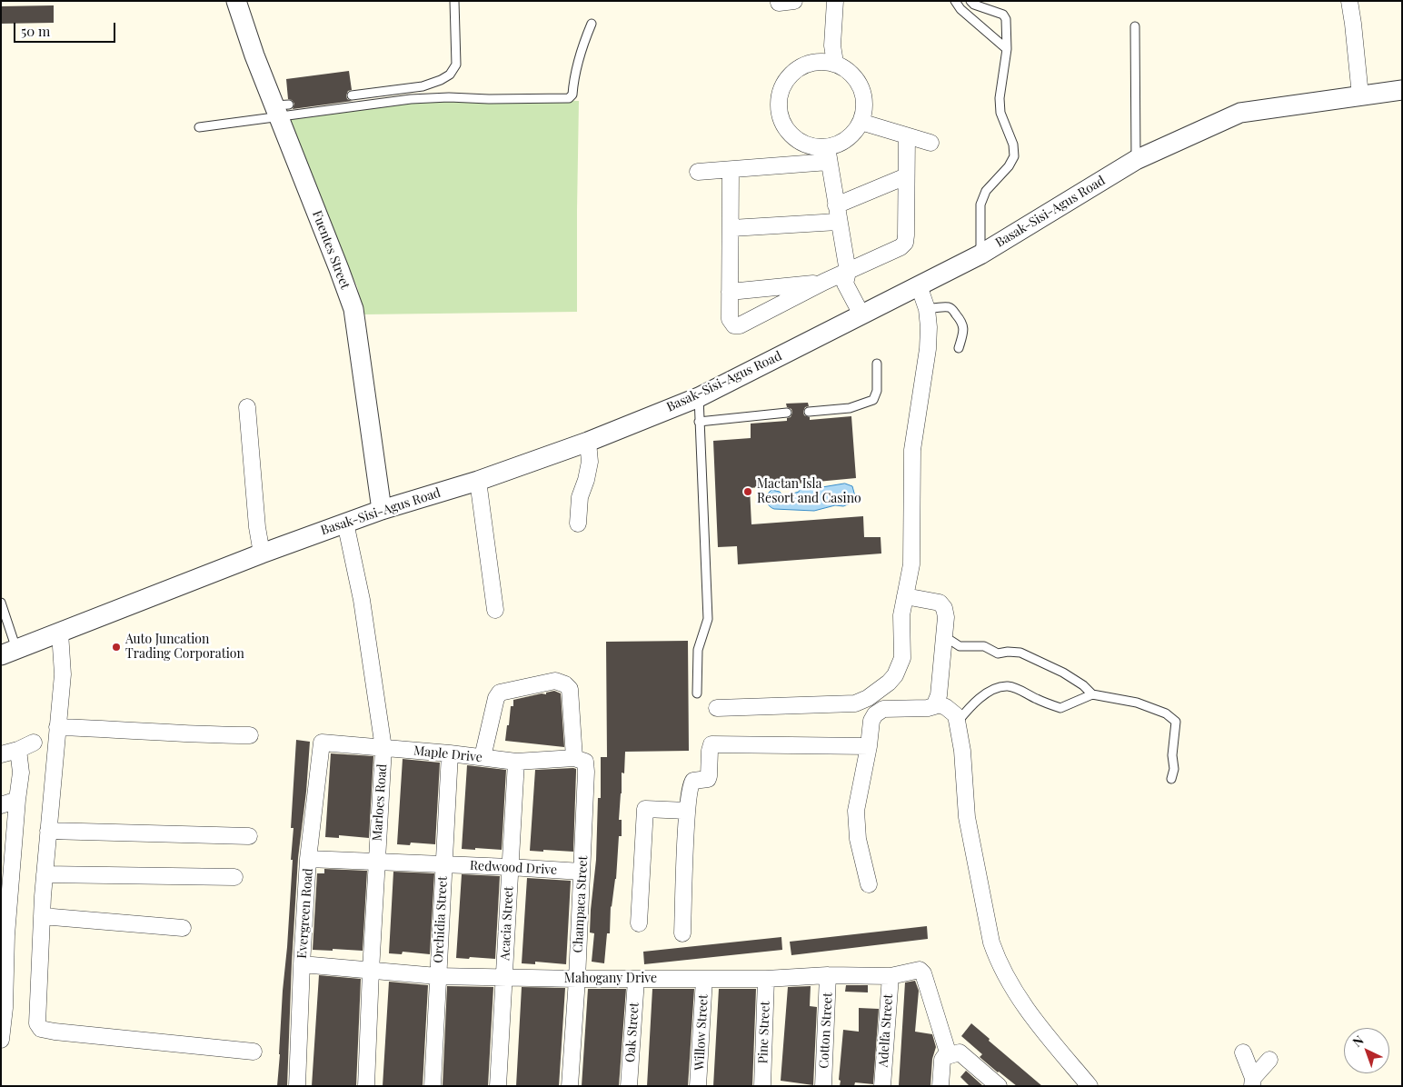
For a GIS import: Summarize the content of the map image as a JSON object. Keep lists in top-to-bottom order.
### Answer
{
  "streets": {
    "street": [
      "Basak-Sisi-Agus Road",
      "Fuentes Street",
      "Maple Drive",
      "Marloes Road",
      "Redwood Drive",
      "Champaca Street",
      "Evergreen Road",
      "Orchidia Street",
      "Acacia Street",
      "Mahogany Drive",
      "Cotton Street",
      "Adelfa Street",
      "Oak Street",
      "Willow Street",
      "Pine Street"
    ]
  },
  "crossings": [
    ["Basak-Sisi-Agus Road", "Fuentes Street"],
    ["Basak-Sisi-Agus Road", "Marloes Road"],
    ["Maple Drive", "Marloes Road"],
    ["Maple Drive", "Champaca Street"],
    ["Maple Drive", "Evergreen Road"],
    ["Maple Drive", "Orchidia Street"],
    ["Maple Drive", "Acacia Street"],
    ["Marloes Road", "Redwood Drive"],
    ["Marloes Road", "Mahogany Drive"],
    ["Redwood Drive", "Champaca Street"],
    ["Redwood Drive", "Evergreen Road"],
    ["Redwood Drive", "Orchidia Street"],
    ["Redwood Drive", "Acacia Street"],
    ["Champaca Street", "Mahogany Drive"],
    ["Evergreen Road", "Mahogany Drive"],
    ["Orchidia Street", "Mahogany Drive"],
    ["Acacia Street", "Mahogany Drive"],
    ["Mahogany Drive", "Cotton Street"],
    ["Mahogany Drive", "Adelfa Street"],
    ["Mahogany Drive", "Oak Street"],
    ["Mahogany Drive", "Willow Street"],
    ["Mahogany Drive", "Pine Street"]
  ],
  "places": ["Mactan Isla Resort and Casino", "Auto Juncation Trading Corporation"],
  "scale_bar": "50 m",
  "north": "top left"
}
